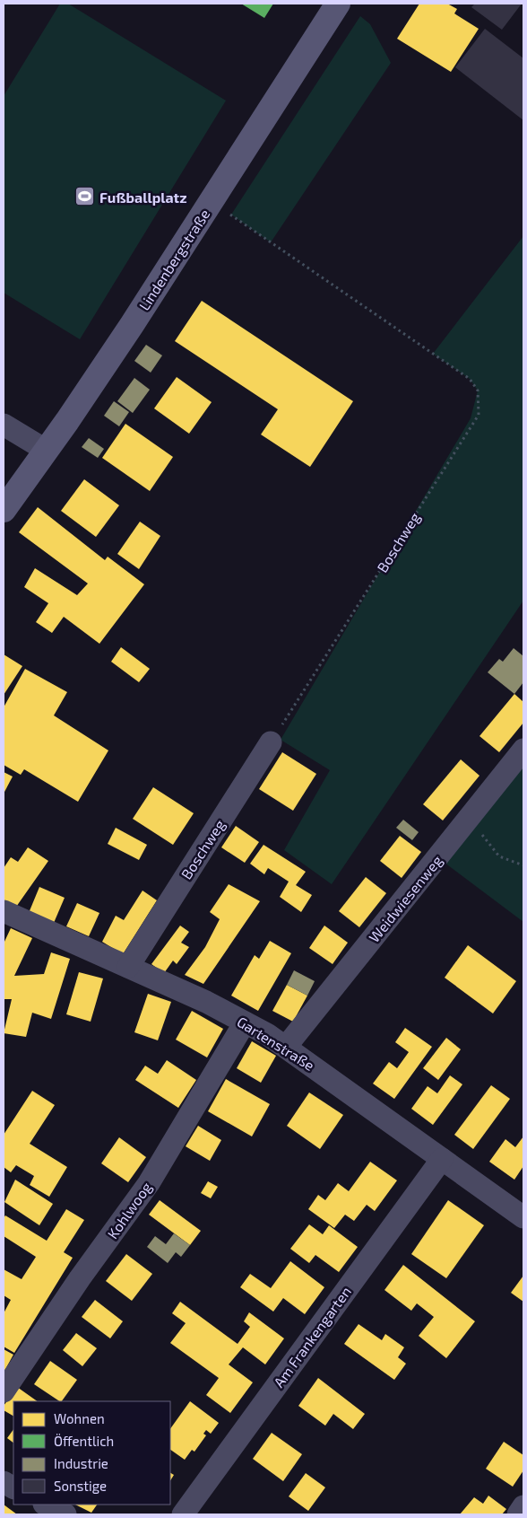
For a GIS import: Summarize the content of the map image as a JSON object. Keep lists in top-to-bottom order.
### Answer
{
  "streets": {
    "main road": ["Lindenbergstraße"],
    "street": [
      "Boschweg",
      "Weidwiesenweg",
      "Gartenstraße",
      "Kohlwoog",
      "Am Frankengarten"
    ]
  },
  "crossings": [
    ["Lindenbergstraße", "Boschweg"],
    ["Boschweg", "Gartenstraße"],
    ["Weidwiesenweg", "Gartenstraße"],
    ["Gartenstraße", "Kohlwoog"],
    ["Gartenstraße", "Am Frankengarten"]
  ],
  "places": {
    "sports": ["Fußballplatz"]
  },
  "legend": [
    "Wohnen",
    "Öffentlich",
    "Industrie",
    "Sonstige"
  ]
}
